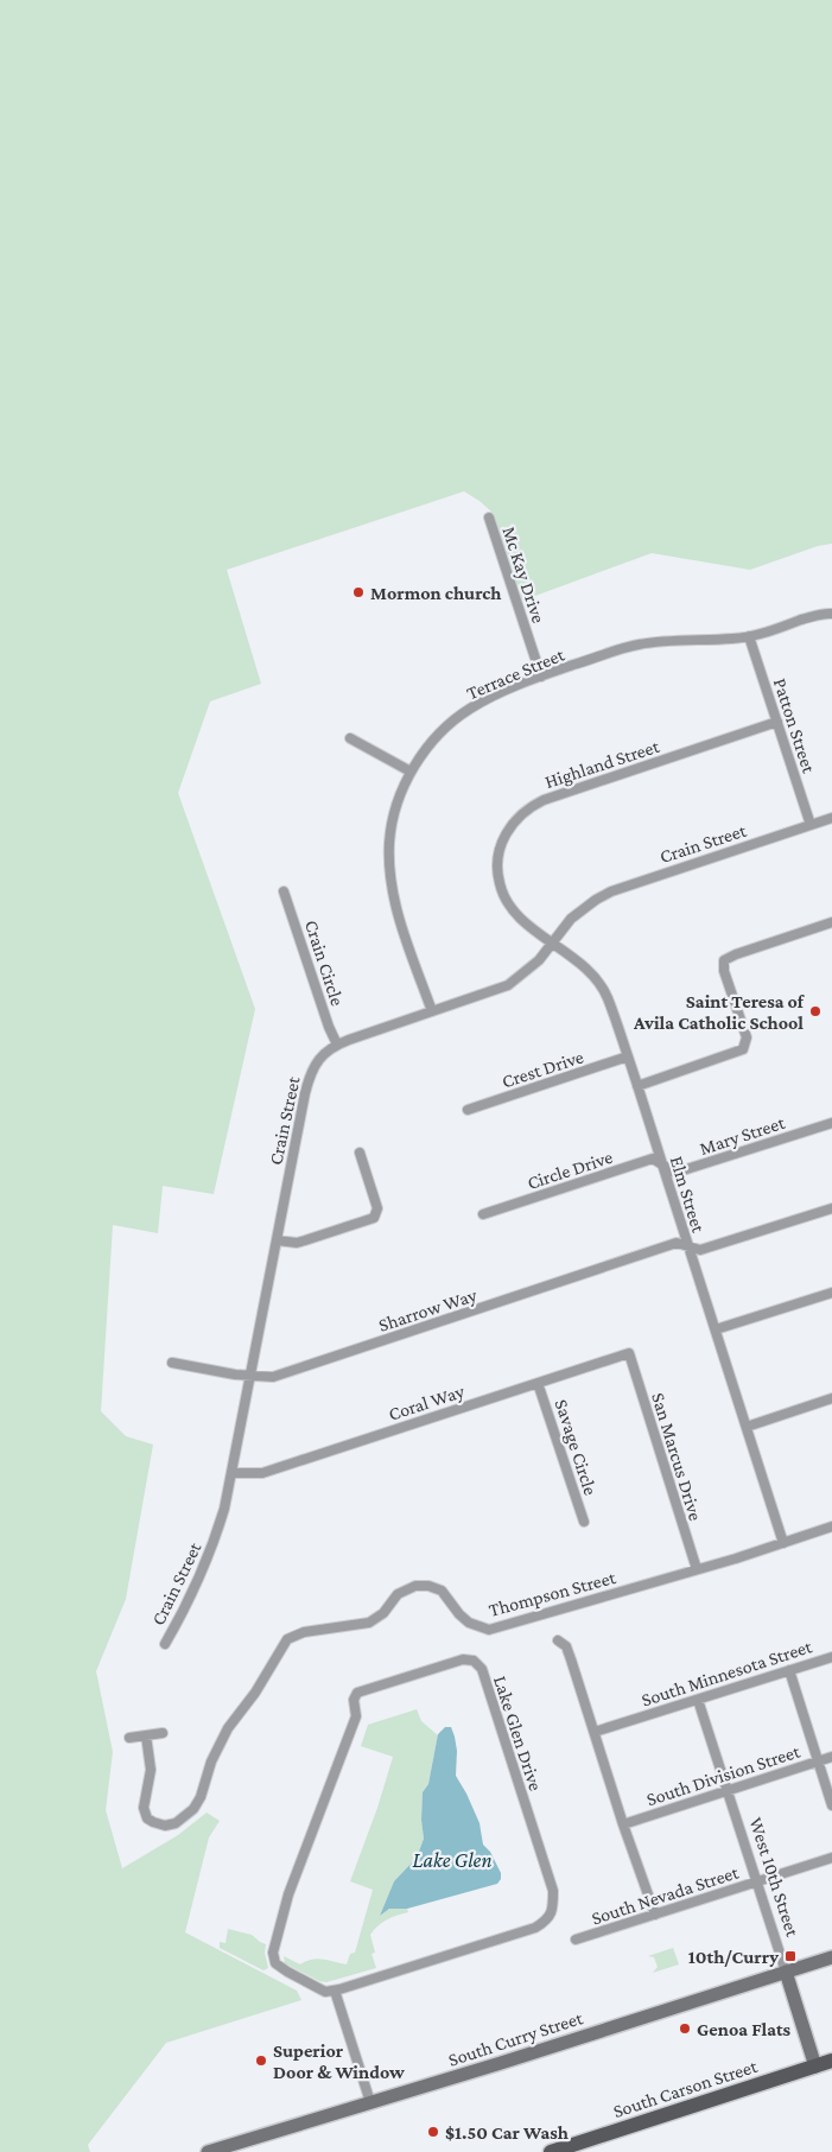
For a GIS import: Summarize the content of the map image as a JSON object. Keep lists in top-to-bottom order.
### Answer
{
  "streets": {
    "main road": ["South Carson Street"],
    "street": [
      "Mc Kay Drive",
      "Terrace Street",
      "Patton Street",
      "Highland Street",
      "Crain Street",
      "Crain Circle",
      "Crest Drive",
      "Mary Street",
      "Circle Drive",
      "Elm Street",
      "Sharrow Way",
      "Coral Way",
      "Savage Circle",
      "San Marcus Drive",
      "Thompson Street",
      "South Minnesota Street",
      "Lake Glen Drive",
      "South Division Street",
      "West 10th Street",
      "South Nevada Street",
      "South Curry Street"
    ]
  },
  "crossings": [
    ["Mc Kay Drive", "Terrace Street"],
    ["Terrace Street", "Patton Street"],
    ["Terrace Street", "Crain Street"],
    ["Patton Street", "Highland Street"],
    ["Patton Street", "Crain Street"],
    ["Highland Street", "Elm Street"],
    ["Crain Street", "Crain Circle"],
    ["Crain Street", "Elm Street"],
    ["Crain Street", "Sharrow Way"],
    ["Crain Street", "Coral Way"],
    ["Crest Drive", "Elm Street"],
    ["Mary Street", "Circle Drive"],
    ["Mary Street", "Elm Street"],
    ["Circle Drive", "Elm Street"],
    ["Elm Street", "Sharrow Way"],
    ["Elm Street", "Thompson Street"],
    ["Coral Way", "Savage Circle"],
    ["Coral Way", "San Marcus Drive"],
    ["San Marcus Drive", "Thompson Street"],
    ["South Minnesota Street", "West 10th Street"],
    ["South Division Street", "West 10th Street"],
    ["West 10th Street", "South Nevada Street"],
    ["West 10th Street", "South Curry Street"],
    ["West 10th Street", "South Carson Street"]
  ],
  "water": ["Lake Glen"],
  "places": {
    "other": [
      "Mormon church",
      "Saint Teresa of Avila Catholic School",
      "Genoa Flats",
      "Superior Door & Window",
      "$1.50 Car Wash"
    ],
    "transit": ["10th/Curry"]
  }
}
